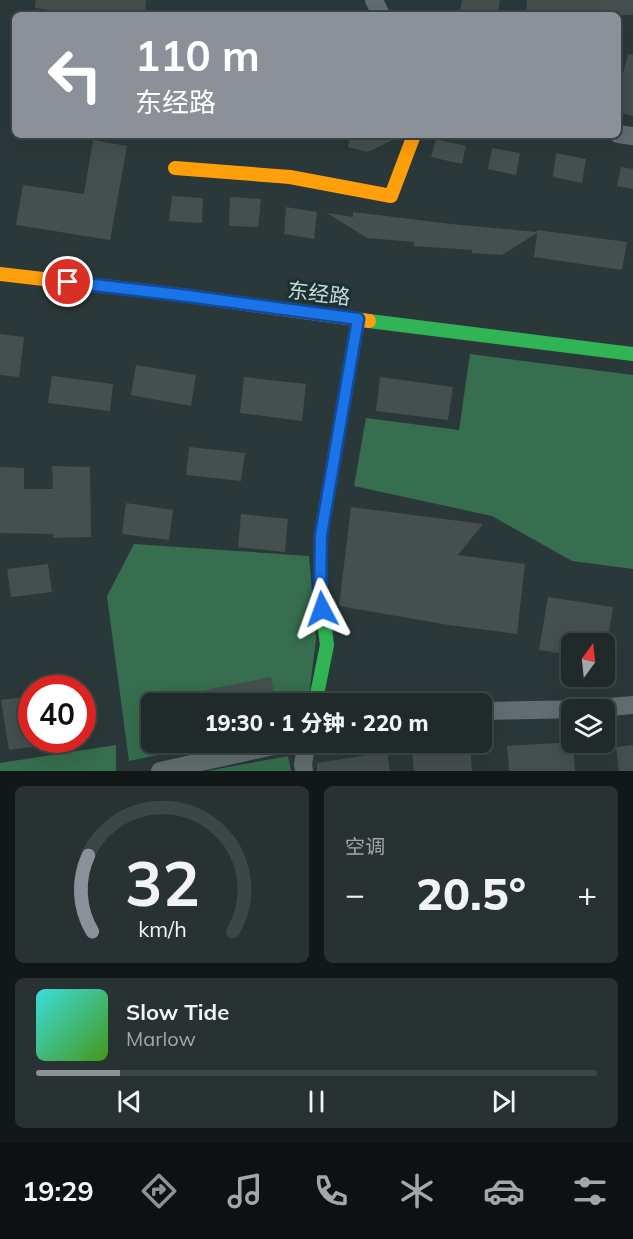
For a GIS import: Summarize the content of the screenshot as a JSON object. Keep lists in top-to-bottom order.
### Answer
{
  "streets": {
    "street": ["东经路"]
  },
  "north": "top",
  "page": {
    "turn": ["110 m", "东经路"],
    "limit": "40",
    "trip": "19:30 · 1 分钟 · 220 m",
    "tile": "空调",
    "heat": ["−", "20.5°", "+"],
    "song": ["Slow Tide", "Marlow"],
    "tabs": "19:29",
    "gauge": ["32", "km/h"]
  }
}
